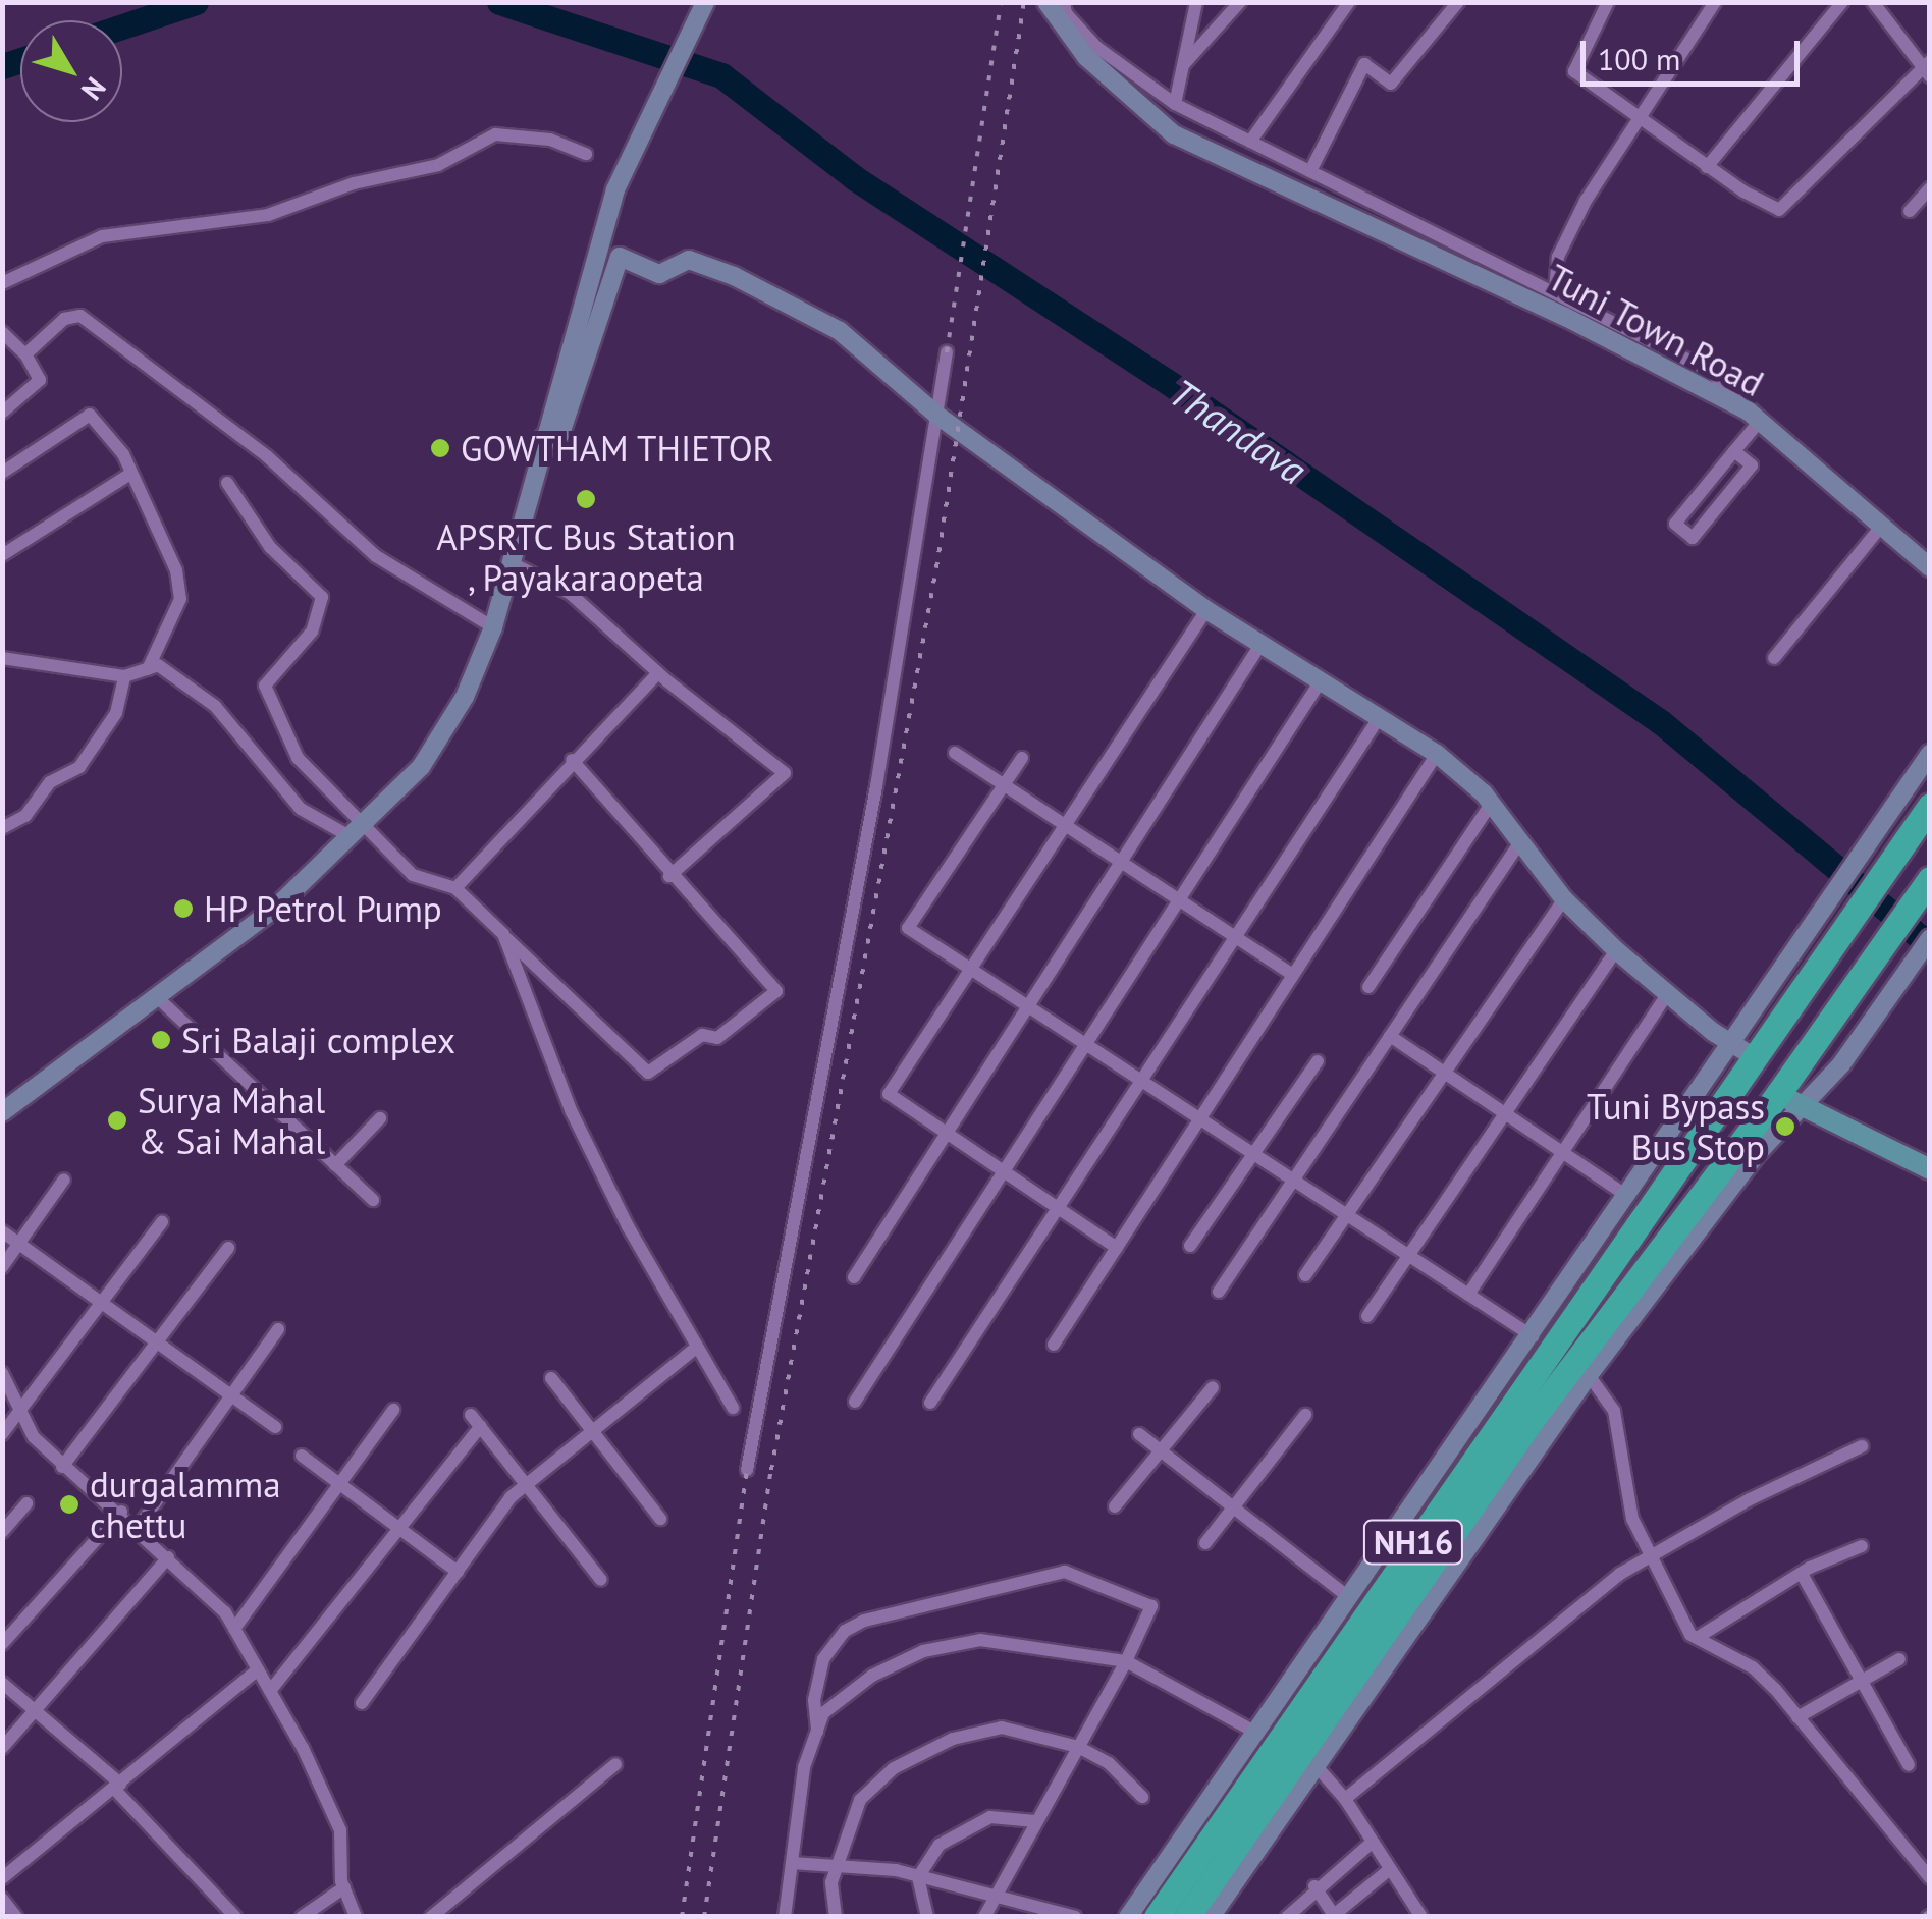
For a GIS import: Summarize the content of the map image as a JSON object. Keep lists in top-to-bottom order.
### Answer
{
  "streets": {
    "highway": ["NH16"],
    "street": ["Tuni Town Road"]
  },
  "water": ["Thandava"],
  "places": [
    "GOWTHAM THIETOR",
    "APSRTC Bus Station , Payakaraopeta",
    "HP Petrol Pump",
    "Sri Balaji complex",
    "Surya Mahal & Sai Mahal",
    "Tuni Bypass Bus Stop",
    "durgalamma chettu"
  ],
  "scale_bar": "100 m",
  "north": "bottom right"
}
